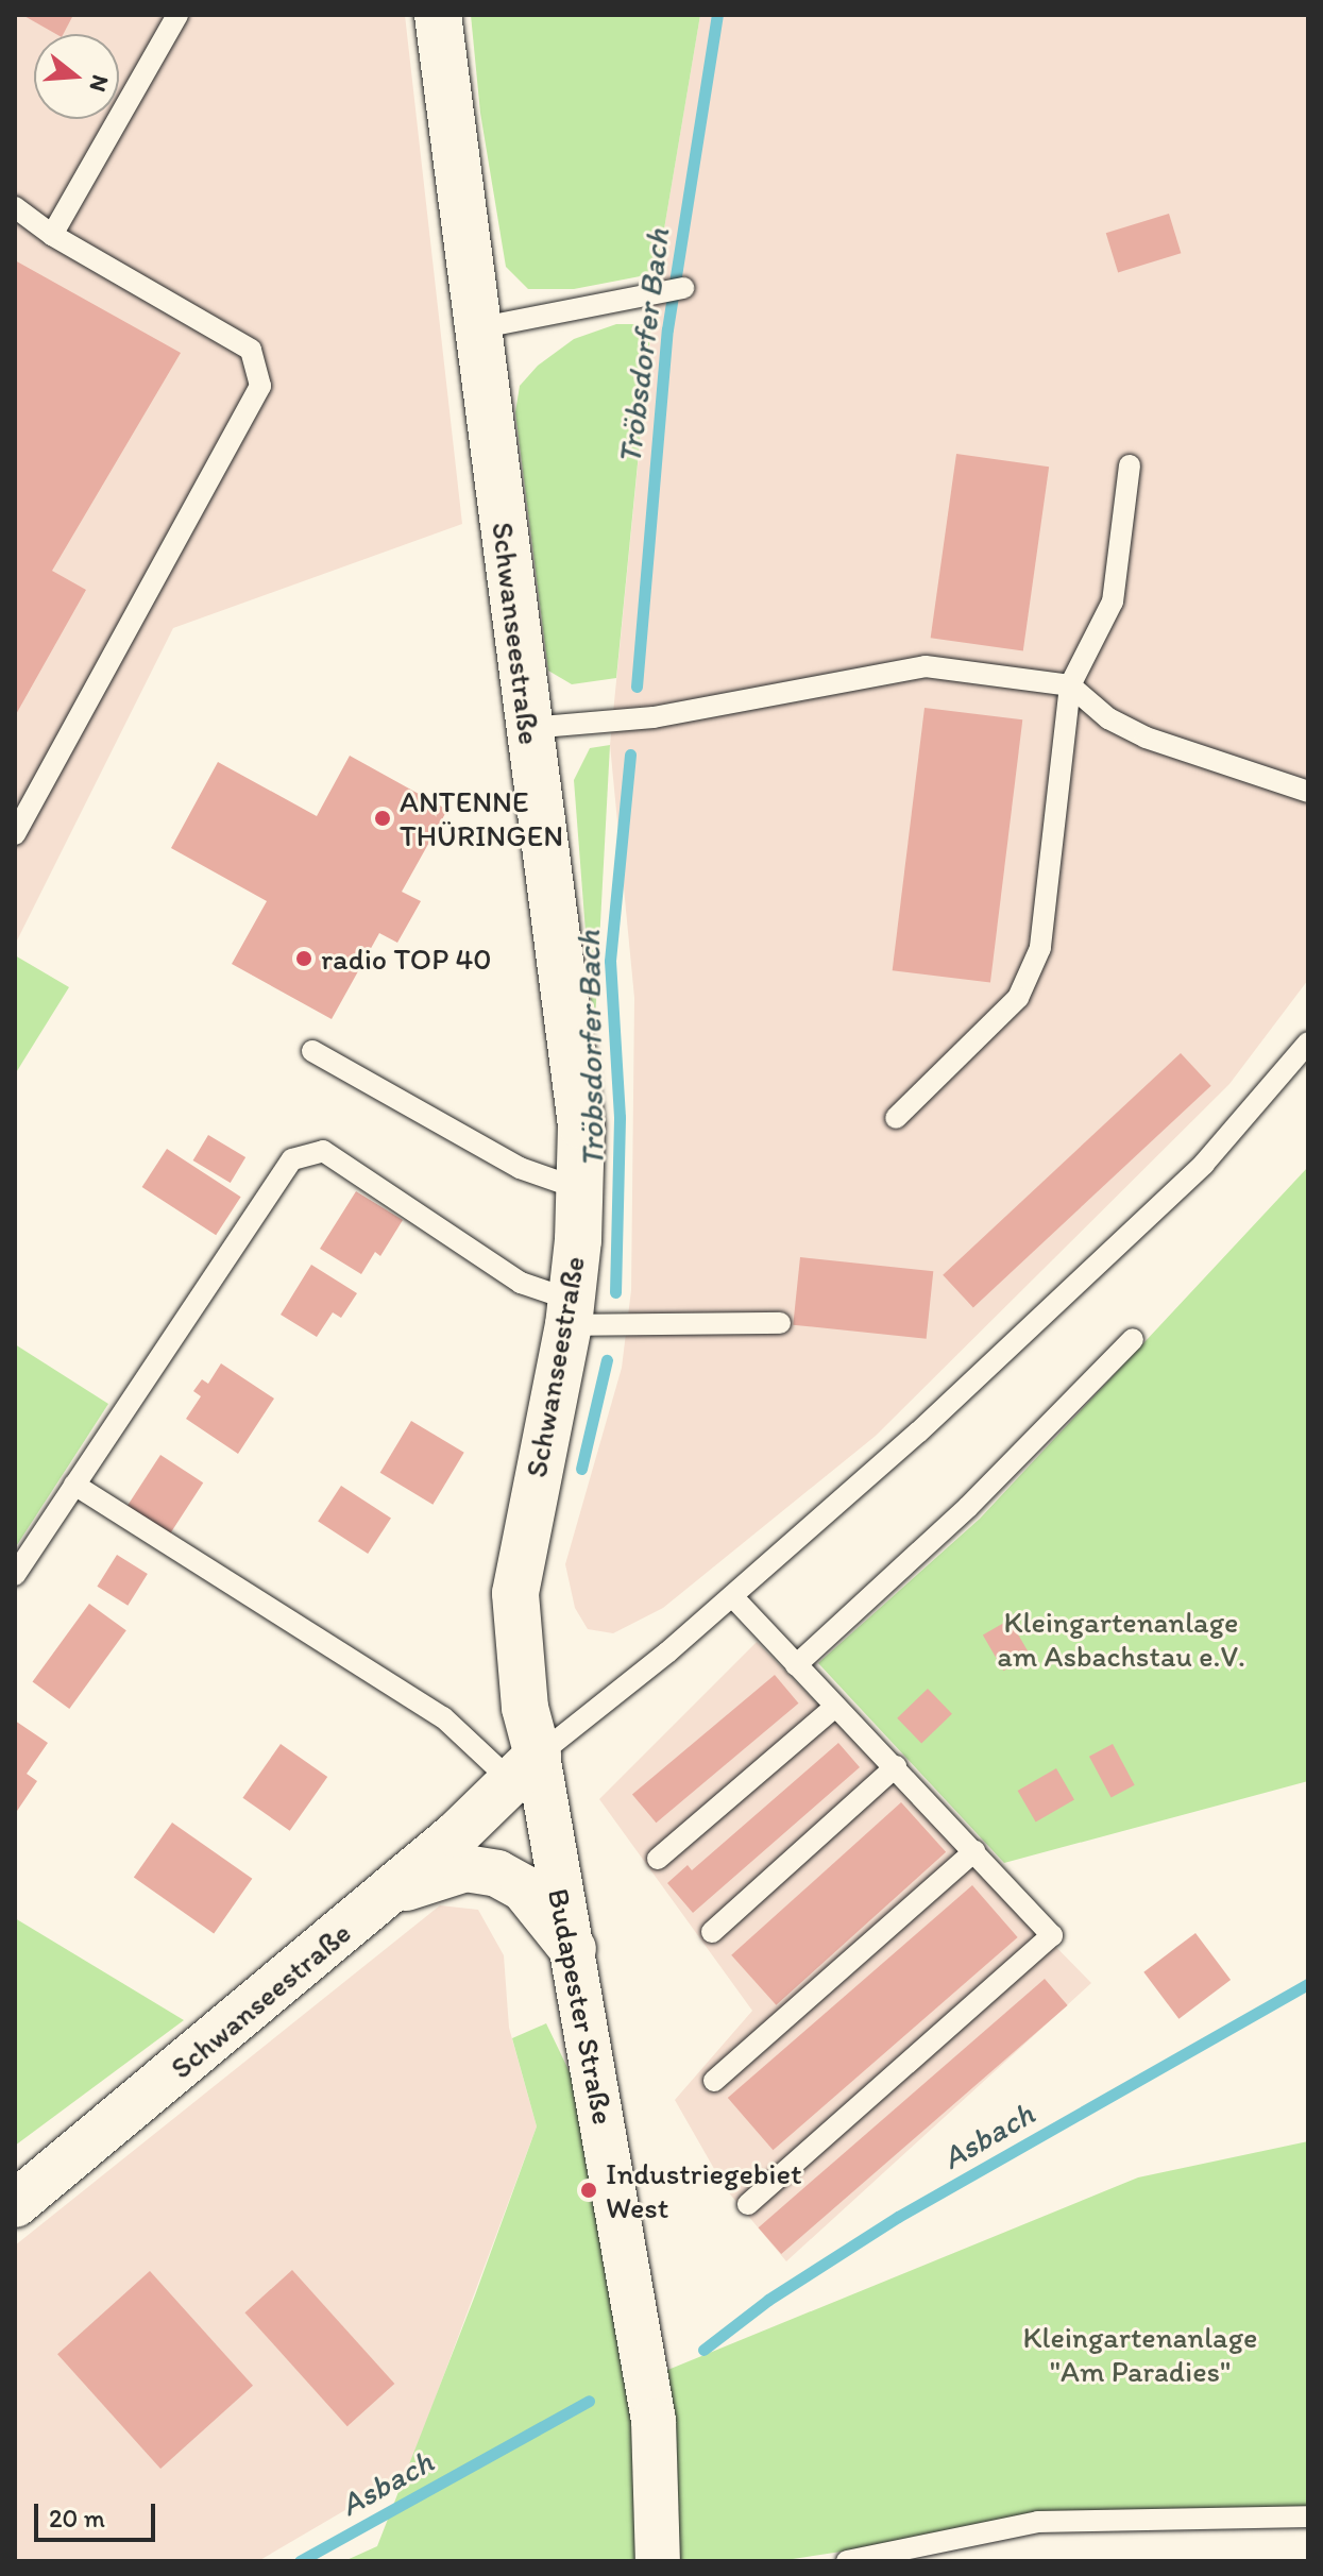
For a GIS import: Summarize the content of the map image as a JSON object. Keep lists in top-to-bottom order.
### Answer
{
  "streets": {
    "street": ["Schwanseestraße", "Budapester Straße"]
  },
  "crossings": [
    ["Schwanseestraße", "Budapester Straße"]
  ],
  "water": ["Tröbsdorfer Bach", "Asbach"],
  "parks": ["Kleingartenanlage am Asbachstau e.V.", "Kleingartenanlage \"Am Paradies\""],
  "places": ["ANTENNE THÜRINGEN", "radio TOP 40", "Industriegebiet West"],
  "scale_bar": "20 m",
  "north": "right"
}
